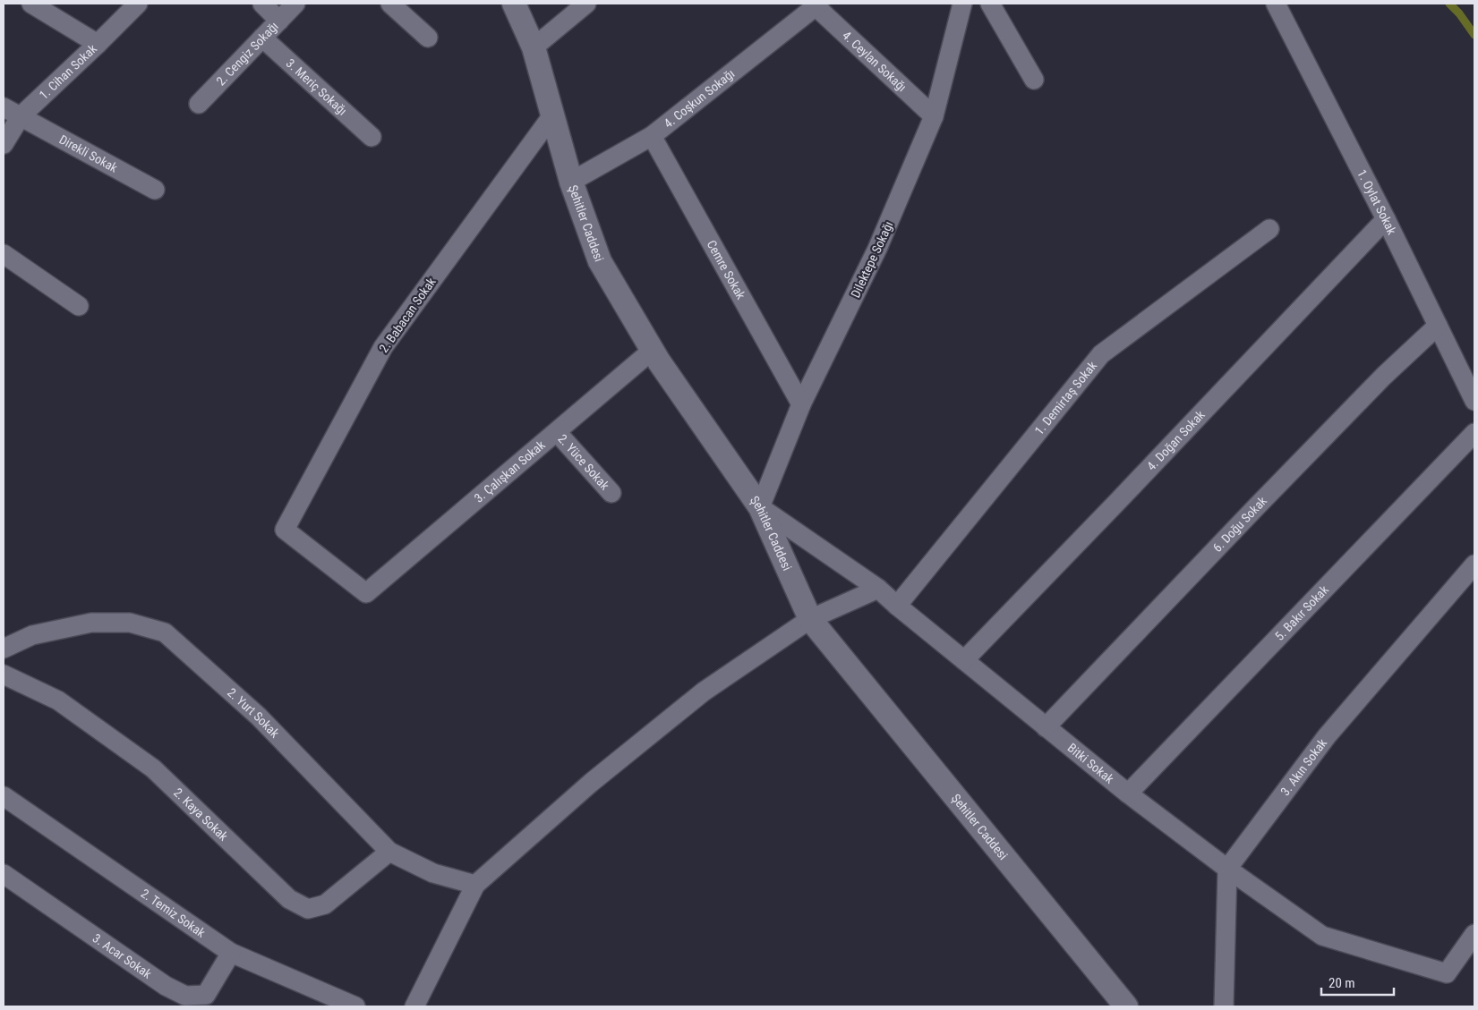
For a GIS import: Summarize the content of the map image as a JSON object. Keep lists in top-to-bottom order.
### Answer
{
  "streets": {
    "street": [
      "2. Cengiz Sokağı",
      "4. Ceylan Sokağı",
      "1. Cihan Sokak",
      "3. Meriç Sokağı",
      "4. Coşkun Sokağı",
      "Direkli Sokak",
      "1. Oylat Sokak",
      "Şehitler Caddesi",
      "Dilektepe Sokağı",
      "Cemre Sokak",
      "2. Babacan Sokak",
      "1. Demirtaş Sokak",
      "4. Doğan Sokak",
      "2. Yüce Sokak",
      "3. Çalışkan Sokak",
      "6. Doğu Sokak",
      "5. Bakır Sokak",
      "2. Yurt Sokak",
      "Bitki Sokak",
      "3. Akın Sokak",
      "2. Kaya Sokak",
      "2. Temiz Sokak",
      "3. Acar Sokak"
    ]
  },
  "crossings": [
    ["2. Cengiz Sokağı", "3. Meriç Sokağı"],
    ["4. Ceylan Sokağı", "4. Coşkun Sokağı"],
    ["4. Ceylan Sokağı", "Dilektepe Sokağı"],
    ["1. Cihan Sokak", "Direkli Sokak"],
    ["4. Coşkun Sokağı", "Şehitler Caddesi"],
    ["4. Coşkun Sokağı", "Cemre Sokak"],
    ["1. Oylat Sokak", "4. Doğan Sokak"],
    ["1. Oylat Sokak", "6. Doğu Sokak"],
    ["Şehitler Caddesi", "Dilektepe Sokağı"],
    ["Şehitler Caddesi", "2. Babacan Sokak"],
    ["Şehitler Caddesi", "3. Çalışkan Sokak"],
    ["Şehitler Caddesi", "Bitki Sokak"],
    ["Dilektepe Sokağı", "Cemre Sokak"],
    ["Dilektepe Sokağı", "Bitki Sokak"],
    ["2. Babacan Sokak", "3. Çalışkan Sokak"],
    ["1. Demirtaş Sokak", "Bitki Sokak"],
    ["4. Doğan Sokak", "Bitki Sokak"],
    ["2. Yüce Sokak", "3. Çalışkan Sokak"],
    ["6. Doğu Sokak", "Bitki Sokak"],
    ["5. Bakır Sokak", "Bitki Sokak"],
    ["2. Yurt Sokak", "2. Kaya Sokak"],
    ["Bitki Sokak", "3. Akın Sokak"],
    ["2. Temiz Sokak", "3. Acar Sokak"]
  ],
  "scale_bar": "20 m"
}
